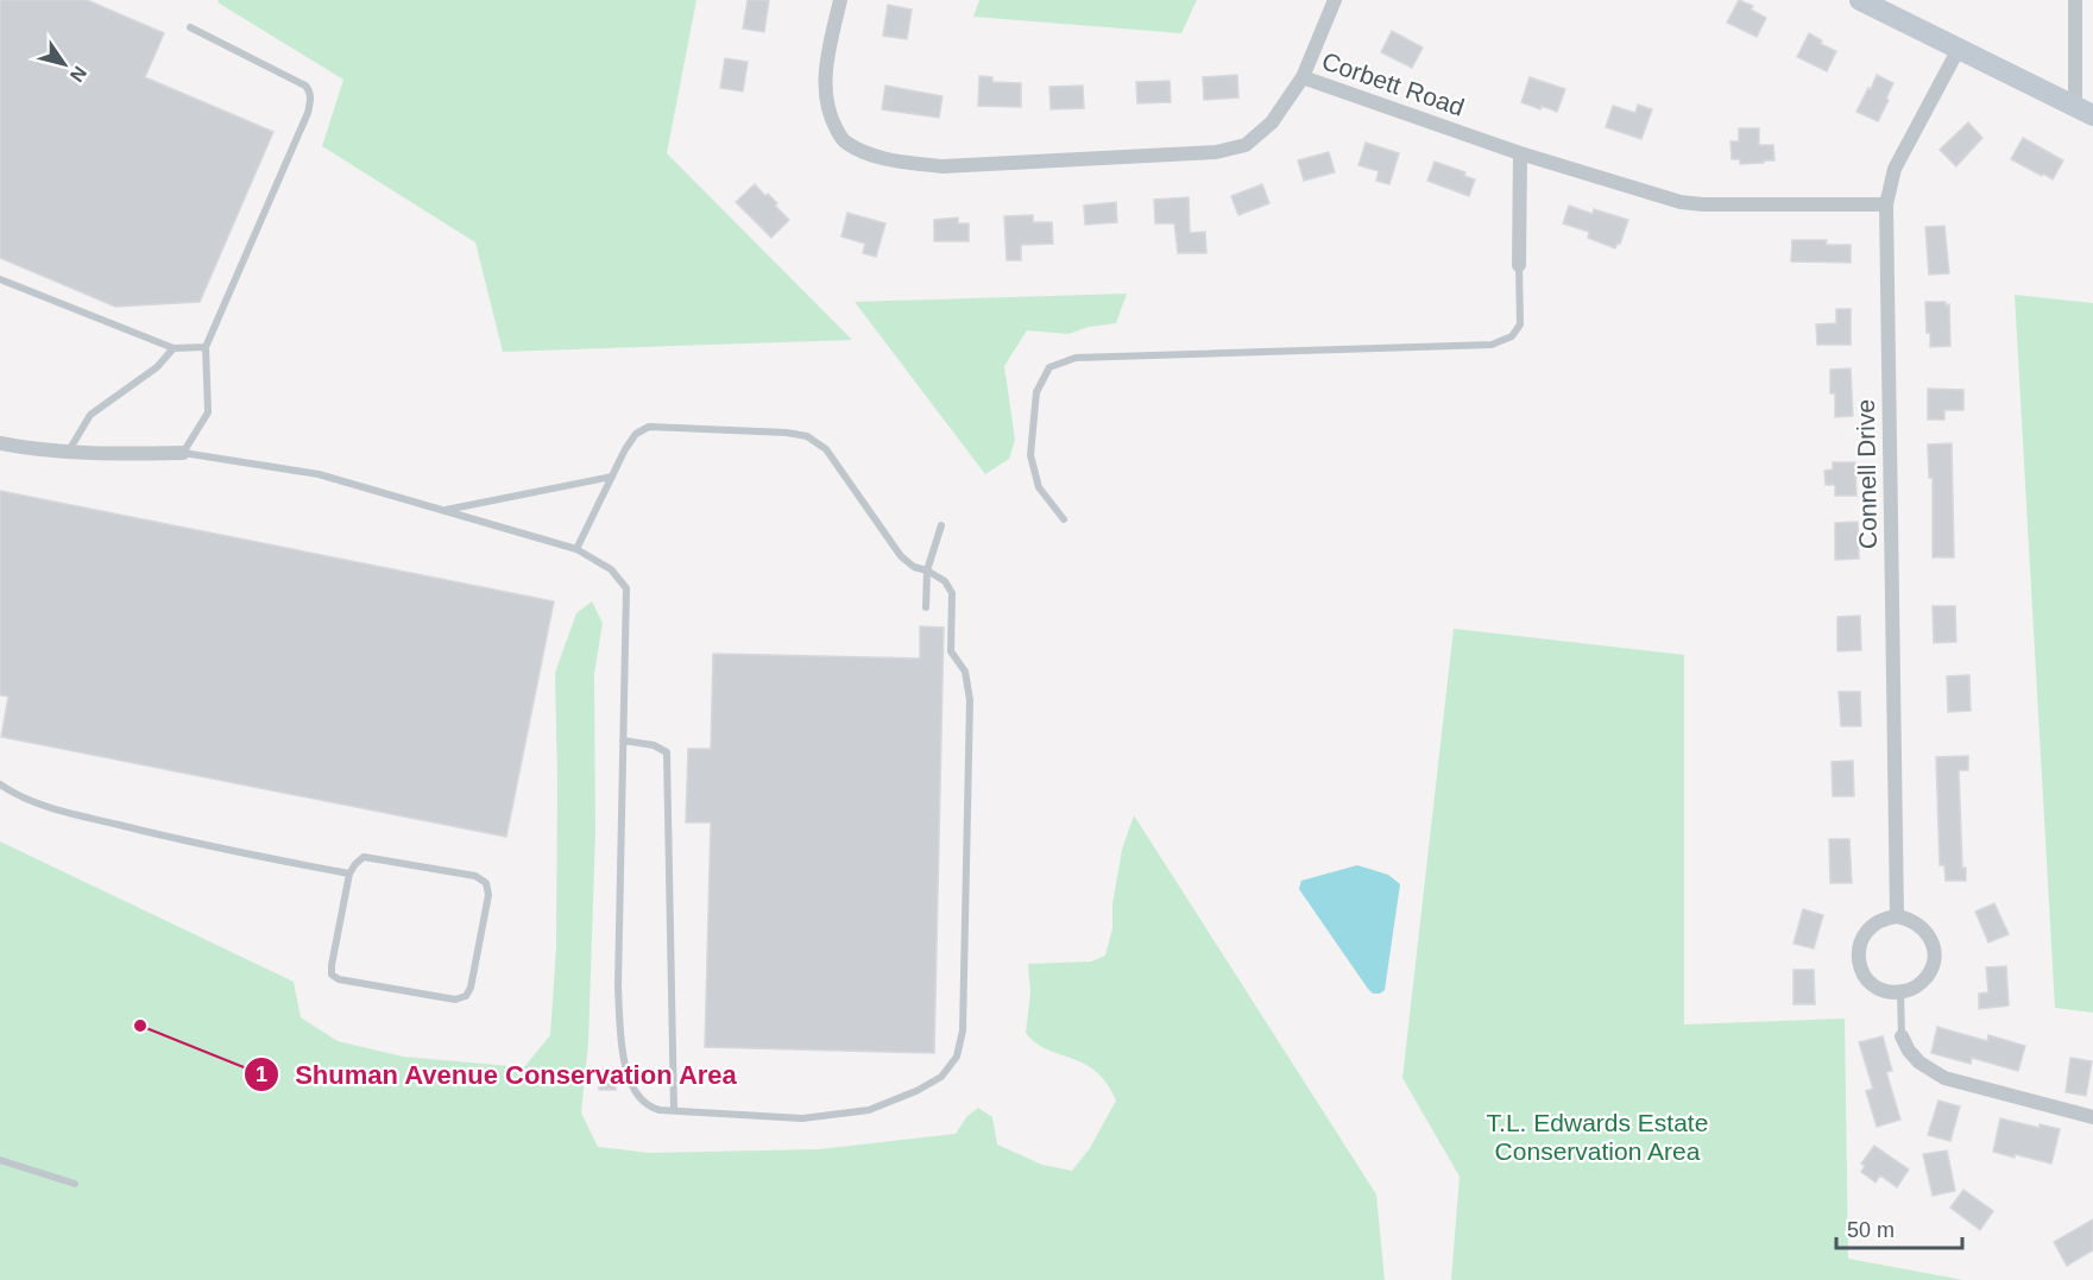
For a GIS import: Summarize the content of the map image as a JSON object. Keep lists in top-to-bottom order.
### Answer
{
  "streets": {
    "street": ["Corbett Road", "Connell Drive"]
  },
  "crossings": [
    ["Corbett Road", "Connell Drive"]
  ],
  "parks": ["T.L. Edwards Estate Conservation Area"],
  "places": ["Shuman Avenue Conservation Area"],
  "scale_bar": "50 m",
  "north": "bottom right"
}
